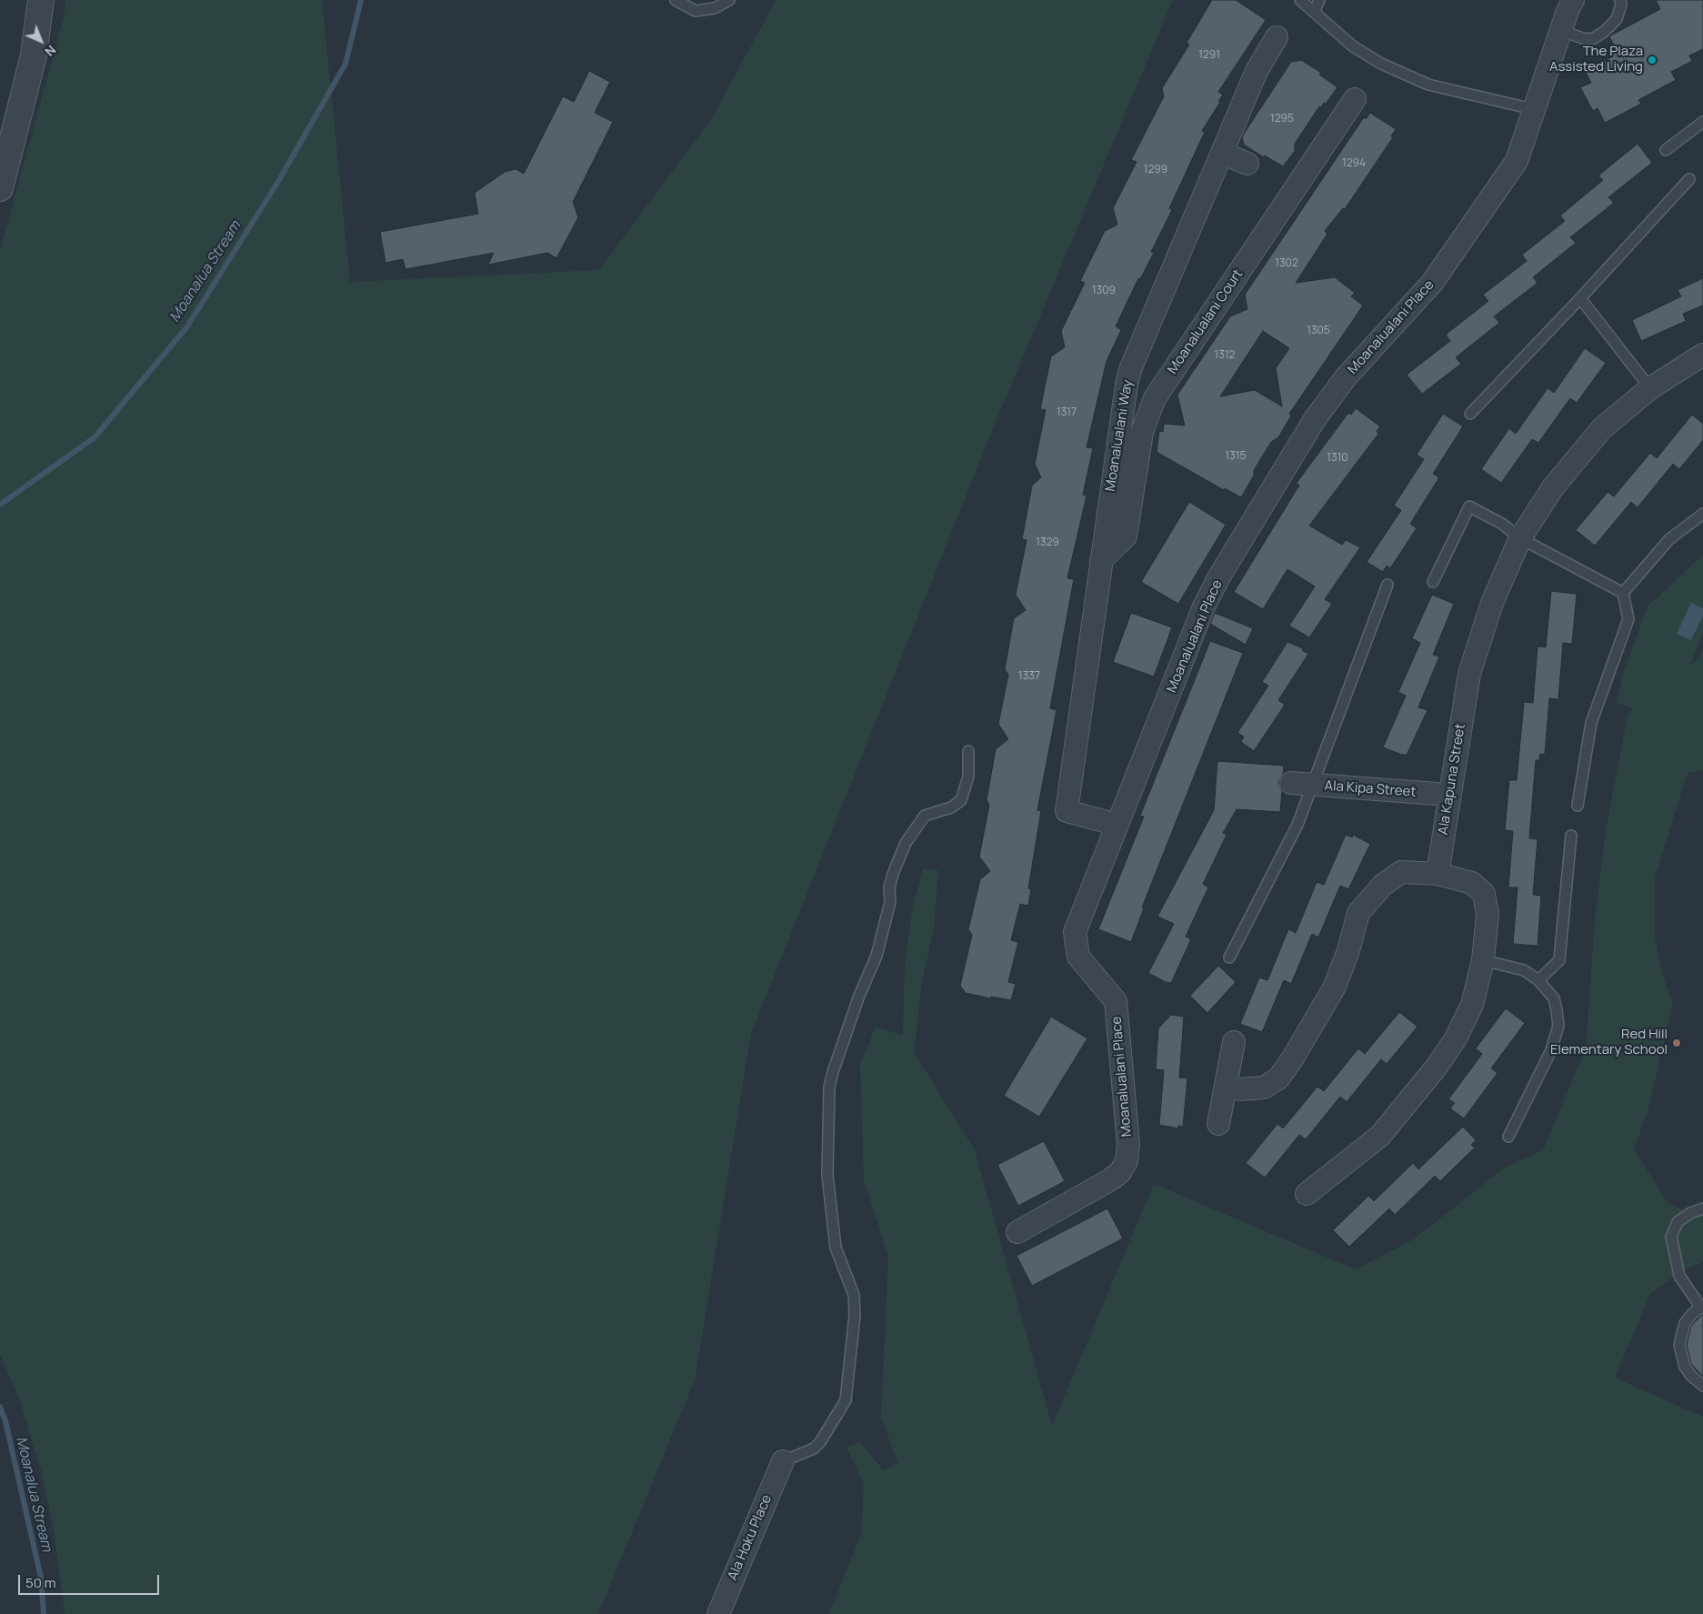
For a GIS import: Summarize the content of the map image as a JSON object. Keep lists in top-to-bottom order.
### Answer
{
  "streets": {
    "street": [
      "Moanalualani Court",
      "Moanalualani Place",
      "Moanalualani Way",
      "Ala Kapuna Street",
      "Ala Kipa Street",
      "Ala Hoku Place"
    ]
  },
  "crossings": [
    ["Moanalualani Court", "Moanalualani Way"],
    ["Moanalualani Place", "Moanalualani Way"],
    ["Ala Kapuna Street", "Ala Kipa Street"]
  ],
  "water": ["Moanalua Stream"],
  "places": ["The Plaza Assisted Living", "Red Hill Elementary School"],
  "house_numbers": [
    "1291",
    "1295",
    "1294",
    "1299",
    "1302",
    "1309",
    "1305",
    "1312",
    "1317",
    "1315",
    "1310",
    "1329",
    "1337"
  ],
  "scale_bar": "50 m",
  "north": "bottom right"
}
